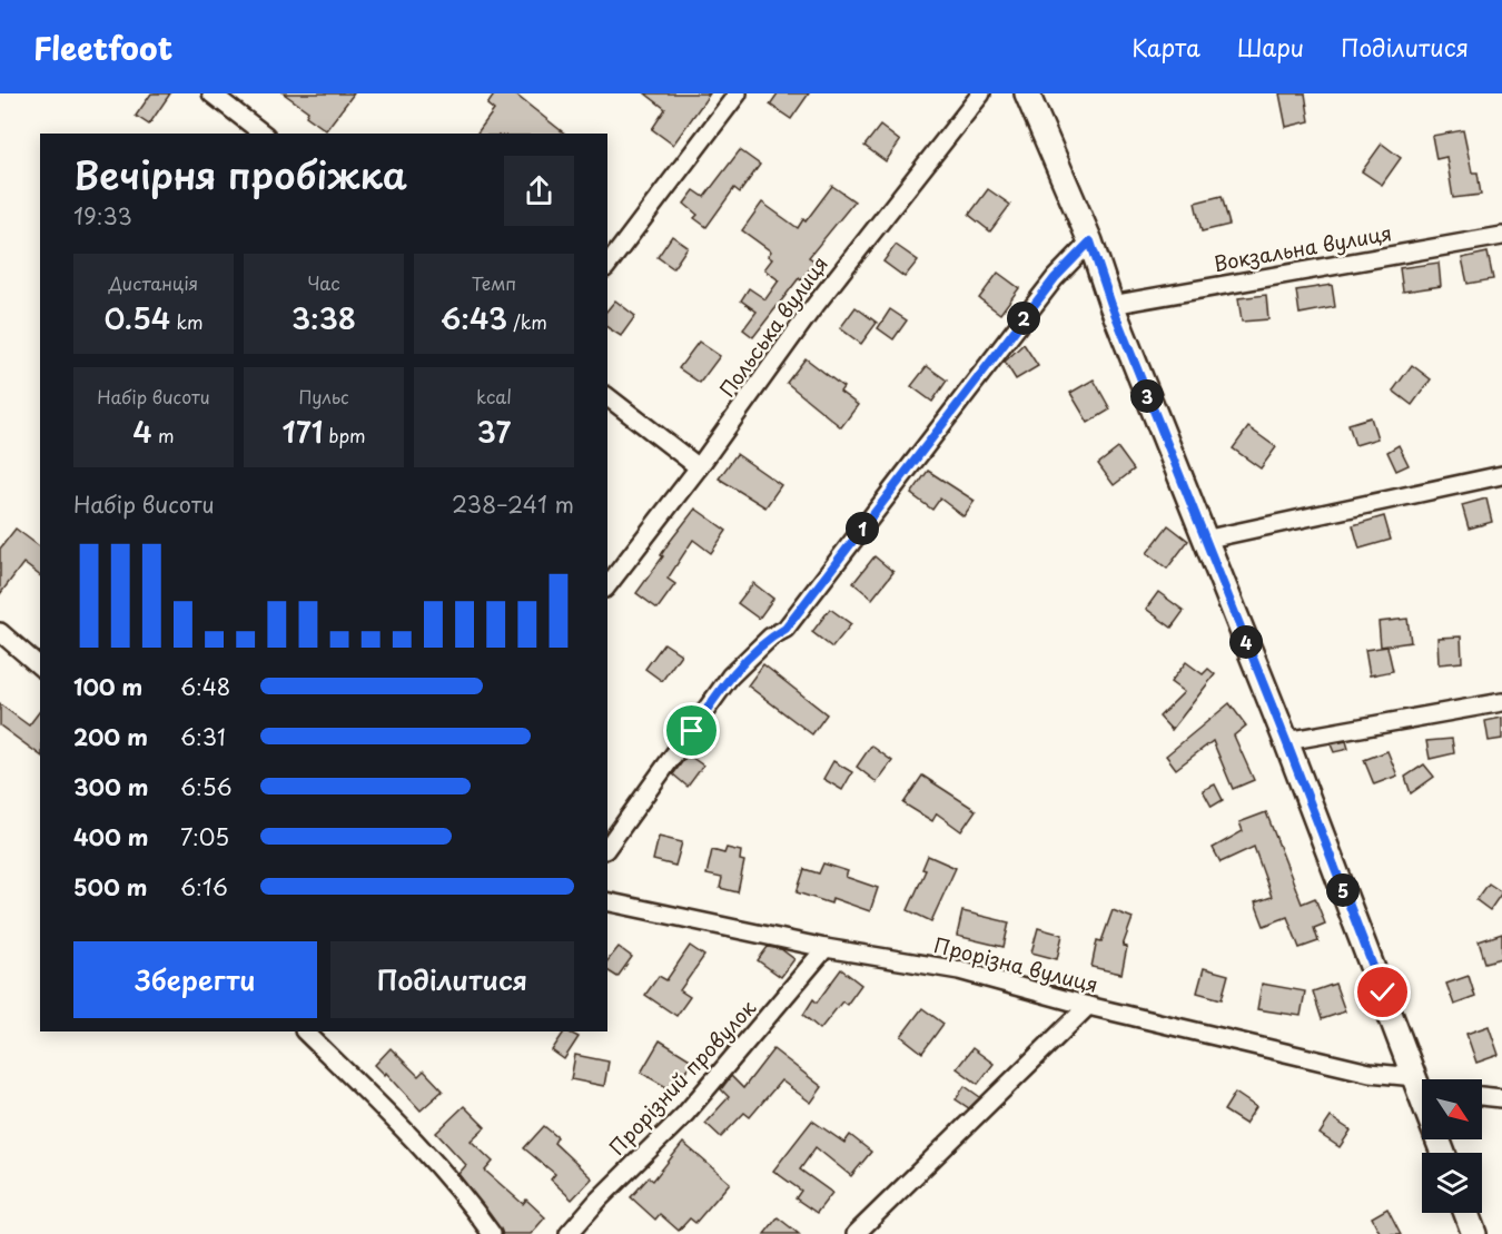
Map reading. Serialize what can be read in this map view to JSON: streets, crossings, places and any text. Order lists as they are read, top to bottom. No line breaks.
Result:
{"streets":{"street":["Вокзальна вулиця","Польська вулиця","Прорізна вулиця","Прорізний провулок"]},"crossings":[["Прорізна вулиця","Прорізний провулок"]],"north":"bottom right","page":{"header":"Fleetfoot","nav":["Карта","Шари","Поділитися"],"heading":["Вечірня пробіжка","19:33"],"stats":[["Дистанція","0.54 km"],["Час","3:38"],["Темп","6:43 /km"],["Набір висоти","4 m"],["Пульс","171 bpm"],["kcal","37"]],"pins":["2","3","1","4","5"],"chart":["Набір висоти","238–241 m"],"list":[{"name":"100 m","note":"6:48"},{"name":"200 m","note":"6:31"},{"name":"300 m","note":"6:56"},{"name":"400 m","note":"7:05"},{"name":"500 m","note":"6:16"}],"buttons":["Зберегти","Поділитися"]}}
